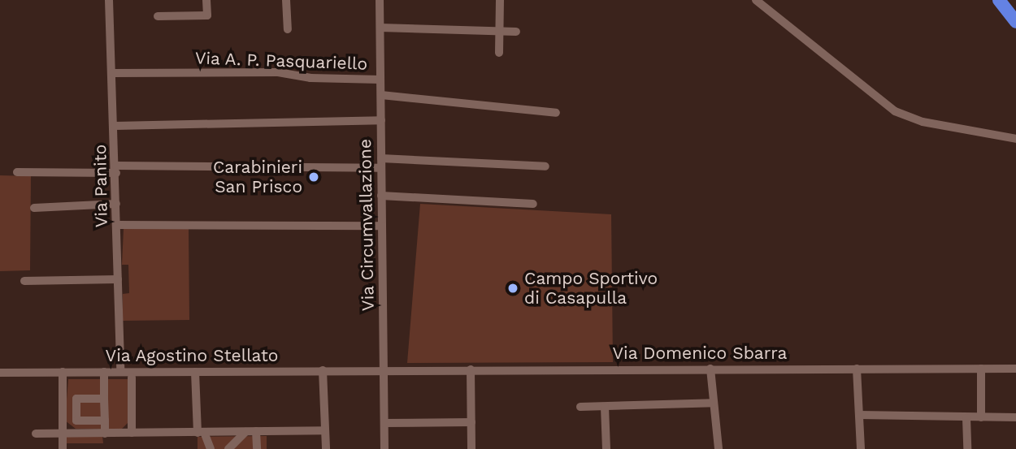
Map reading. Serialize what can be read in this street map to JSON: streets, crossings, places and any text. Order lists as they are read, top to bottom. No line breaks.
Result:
{"streets":{"street":["Via A. P. Pasquariello","Via Panito","Via Circumvallazione","Via Domenico Sbarra","Via Agostino Stellato"]},"crossings":[["Via A. P. Pasquariello","Via Panito"],["Via A. P. Pasquariello","Via Circumvallazione"],["Via Panito","Via Agostino Stellato"],["Via Circumvallazione","Via Domenico Sbarra"],["Via Circumvallazione","Via Agostino Stellato"],["Via Domenico Sbarra","Via Agostino Stellato"]],"places":["Carabinieri San Prisco","Campo Sportivo di Casapulla"]}
